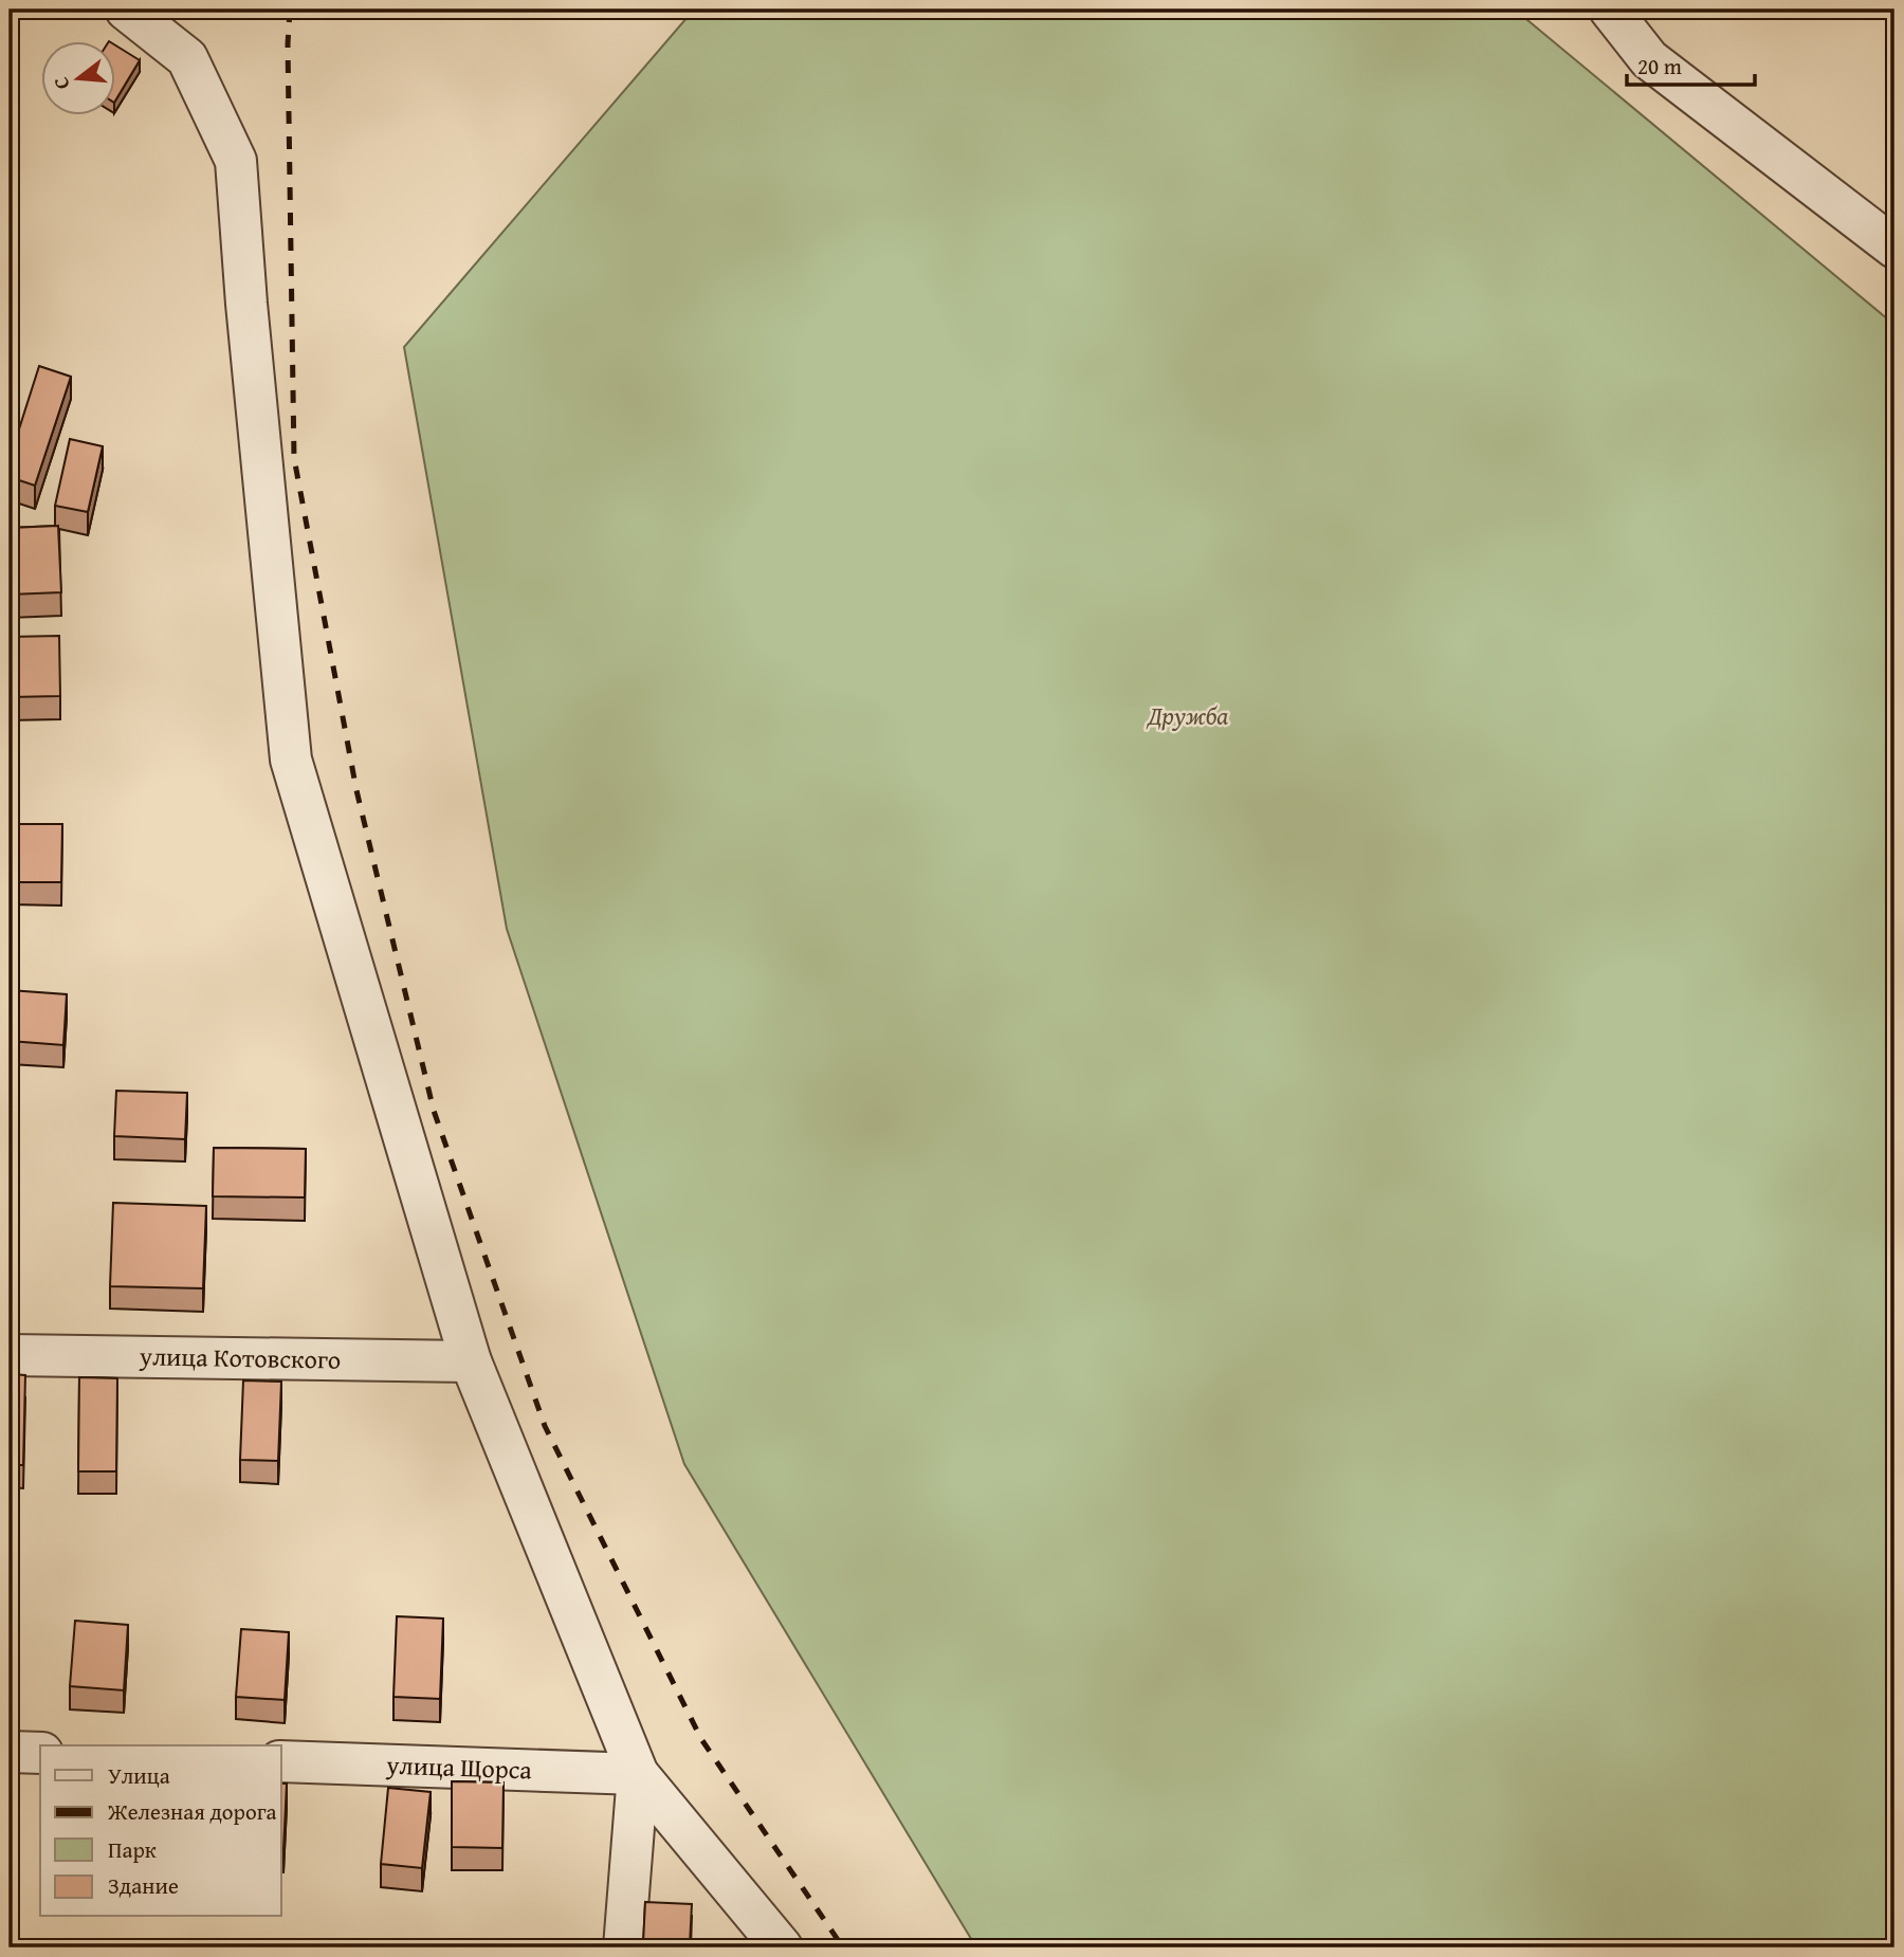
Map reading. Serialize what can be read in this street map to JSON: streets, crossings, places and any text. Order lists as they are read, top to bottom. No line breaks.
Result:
{"streets":{"street":["улица Котовского","улица Щорса"]},"parks":["Дружба"],"legend":["Улица","Железная дорога","Парк","Здание"],"scale_bar":"20 m","north":"left"}
